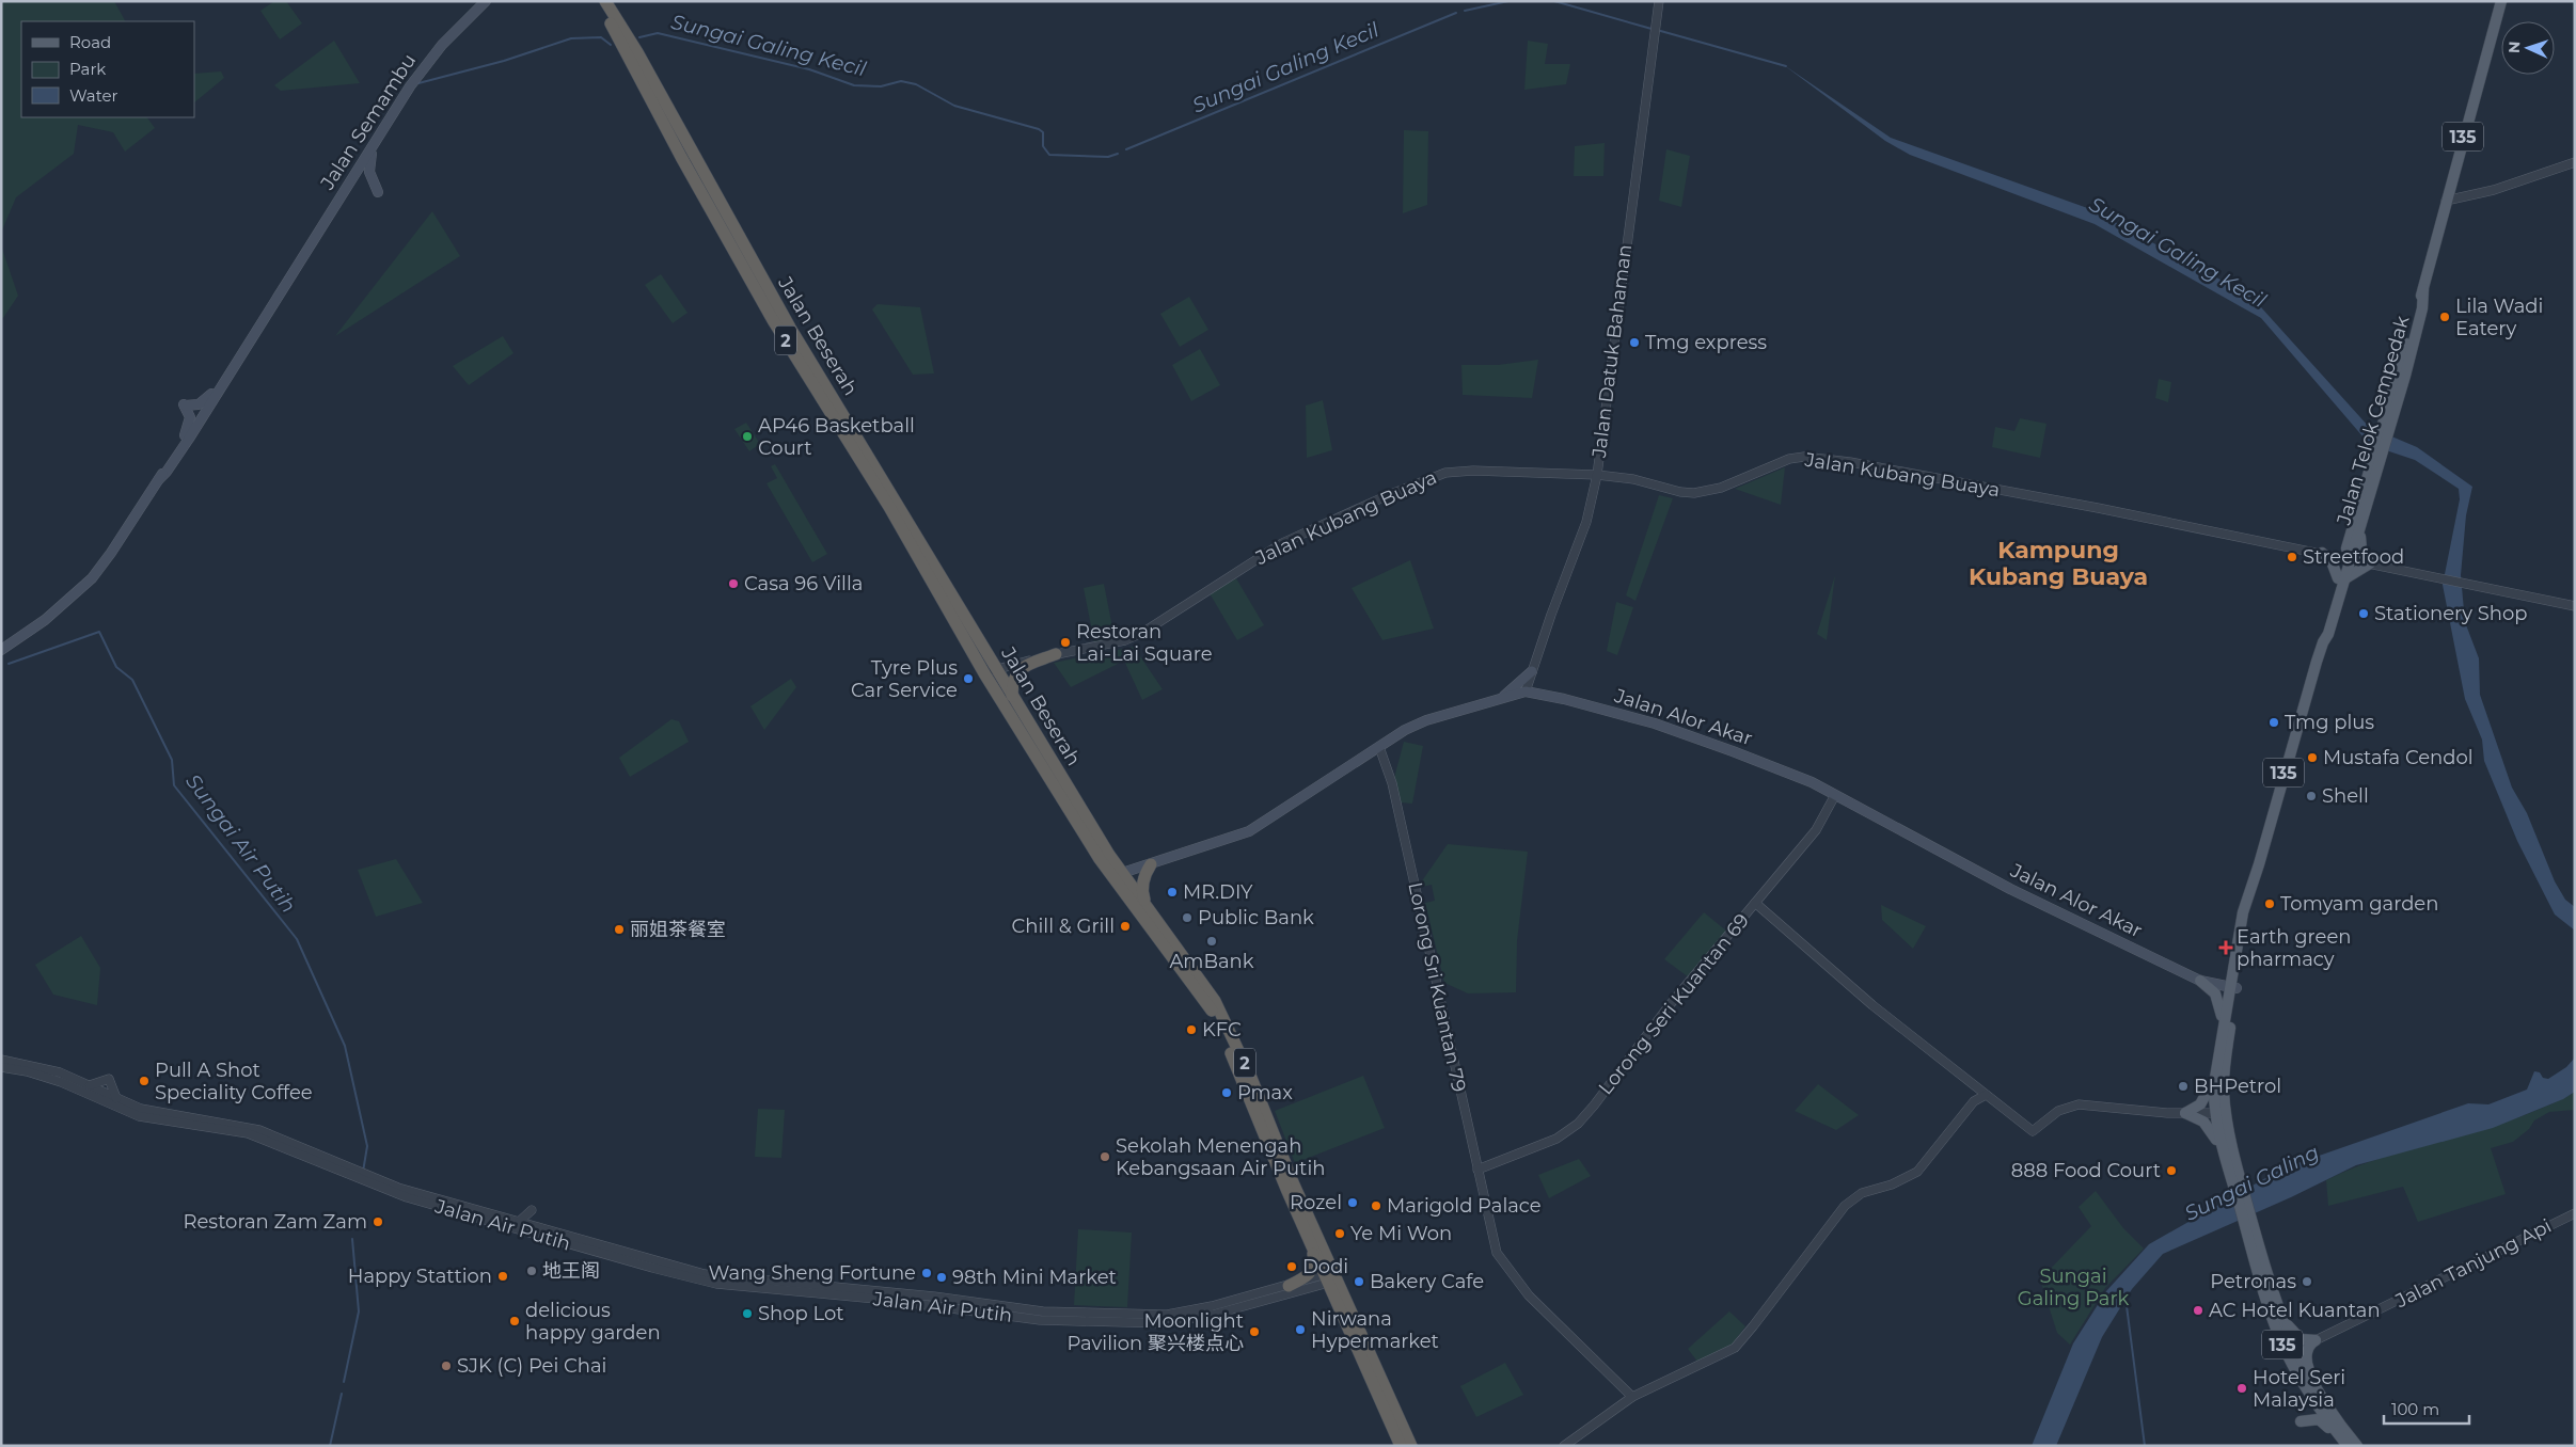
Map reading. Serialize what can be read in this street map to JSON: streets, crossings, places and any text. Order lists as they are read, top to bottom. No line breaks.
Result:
{"streets":{"highway":["Jalan Beserah","2"],"main road":["Jalan Semambu","135","Jalan Telok Cempedak","Jalan Alor Akar"],"street":["Jalan Datuk Bahaman","Jalan Kubang Buaya","Lorong Sri Kuantan 79","Lorong Seri Kuantan 69","Jalan Air Putih","Jalan Tanjung Api"]},"crossings":[["135","Jalan Telok Cempedak"],["135","Jalan Kubang Buaya"],["135","Jalan Alor Akar"],["Jalan Beserah","Jalan Kubang Buaya"],["Jalan Beserah","Jalan Alor Akar"],["Jalan Beserah","Jalan Air Putih"],["Jalan Datuk Bahaman","Jalan Kubang Buaya"],["Jalan Datuk Bahaman","Jalan Alor Akar"],["Jalan Telok Cempedak","Jalan Kubang Buaya"],["Jalan Alor Akar","Lorong Sri Kuantan 79"],["Jalan Alor Akar","Lorong Seri Kuantan 69"],["Lorong Sri Kuantan 79","Lorong Seri Kuantan 69"]],"districts":["Kampung Kubang Buaya"],"water":["Sungai Galing Kecil","Sungai Air Putih","Sungai Galing"],"parks":["Sungai Galing Park"],"places":{"other":["Lila Wadi Eatery","Tmg express","AP46 Basketball Court","Streetfood","Casa 96 Villa","Stationery Shop","Restoran Lai-Lai Square","Tyre Plus Car Service","Tmg plus","Mustafa Cendol","Shell","MR.DIY","Tomyam garden","Public Bank","Chill & Grill","丽姐茶餐室","AmBank","KFC","Pull A Shot Speciality Coffee","BHPetrol","Pmax","Sekolah Menengah Kebangsaan Air Putih","888 Food Court","Rozel","Marigold Palace","Restoran Zam Zam","Ye Mi Won","Dodi","地王阁","Wang Sheng Fortune","Happy Stattion","98th Mini Market","Bakery Cafe","Petronas","AC Hotel Kuantan","Shop Lot","delicious happy garden","Nirwana Hypermarket","Moonlight Pavilion 聚兴楼点心","SJK (C) Pei Chai","Hotel Seri Malaysia"],"health":["Earth green pharmacy"]},"legend":["Road","Park","Water"],"scale_bar":"100 m","north":"left"}
